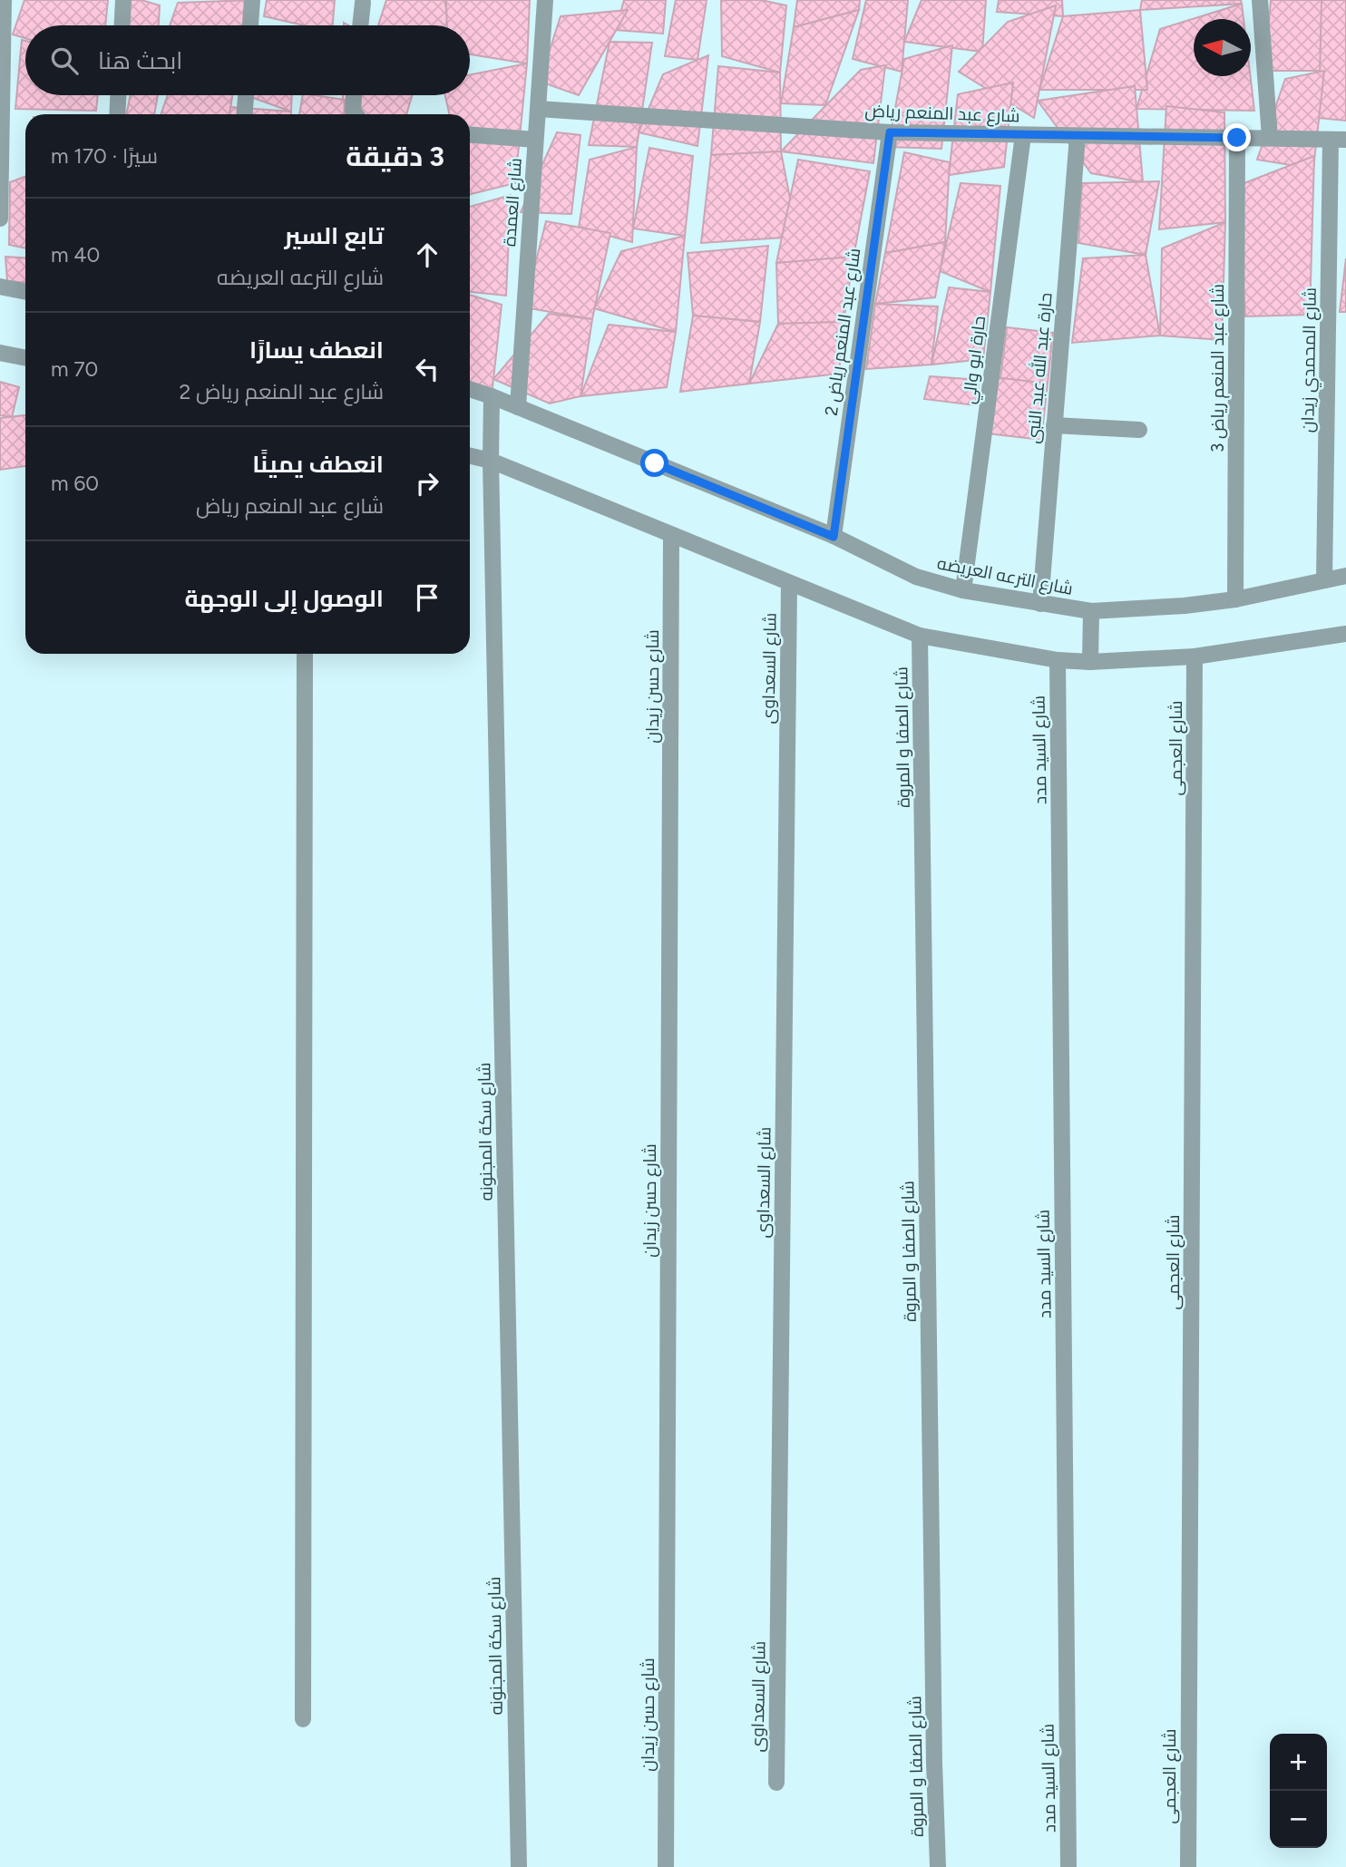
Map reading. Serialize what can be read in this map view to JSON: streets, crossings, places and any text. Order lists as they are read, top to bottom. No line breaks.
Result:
{"streets":{"street":["شارع عبد المنعم رياض","شارع العمدة","شارع عبد المنعم رياض 2","حارة ابو والي","شارع المحمدي زيدان","حارة عبد الله عبد النبى","شارع عبد المنعم رياض 3","شارع الترعه العريضه","شارع السعداوى","شارع حسن زيدان","شارع الصفا و المروة","شارع العجمى","شارع السيد مدد","شارع سكة المجنونه"]},"crossings":[["شارع عبد المنعم رياض","شارع العمدة"],["شارع عبد المنعم رياض","شارع عبد المنعم رياض 2"],["شارع عبد المنعم رياض","حارة ابو والي"],["شارع عبد المنعم رياض","شارع المحمدي زيدان"],["شارع عبد المنعم رياض","حارة عبد الله عبد النبى"],["شارع عبد المنعم رياض","شارع عبد المنعم رياض 3"],["شارع العمدة","شارع الترعه العريضه"],["شارع عبد المنعم رياض 2","شارع الترعه العريضه"],["حارة ابو والي","شارع الترعه العريضه"],["شارع المحمدي زيدان","شارع الترعه العريضه"],["حارة عبد الله عبد النبى","شارع الترعه العريضه"],["شارع عبد المنعم رياض 3","شارع الترعه العريضه"],["شارع الترعه العريضه","شارع سكة المجنونه"]],"north":"left","page":{"search":"ابحث هنا","heading":["3 دقيقة","سيرًا · 170 m"],"list":[["تابع السير","شارع الترعه العريضه","40 m"],["انعطف يسارًا","شارع عبد المنعم رياض 2","70 m"],["انعطف يمينًا","شارع عبد المنعم رياض","60 m"],"الوصول إلى الوجهة"],"map_buttons":["+","−"]}}
